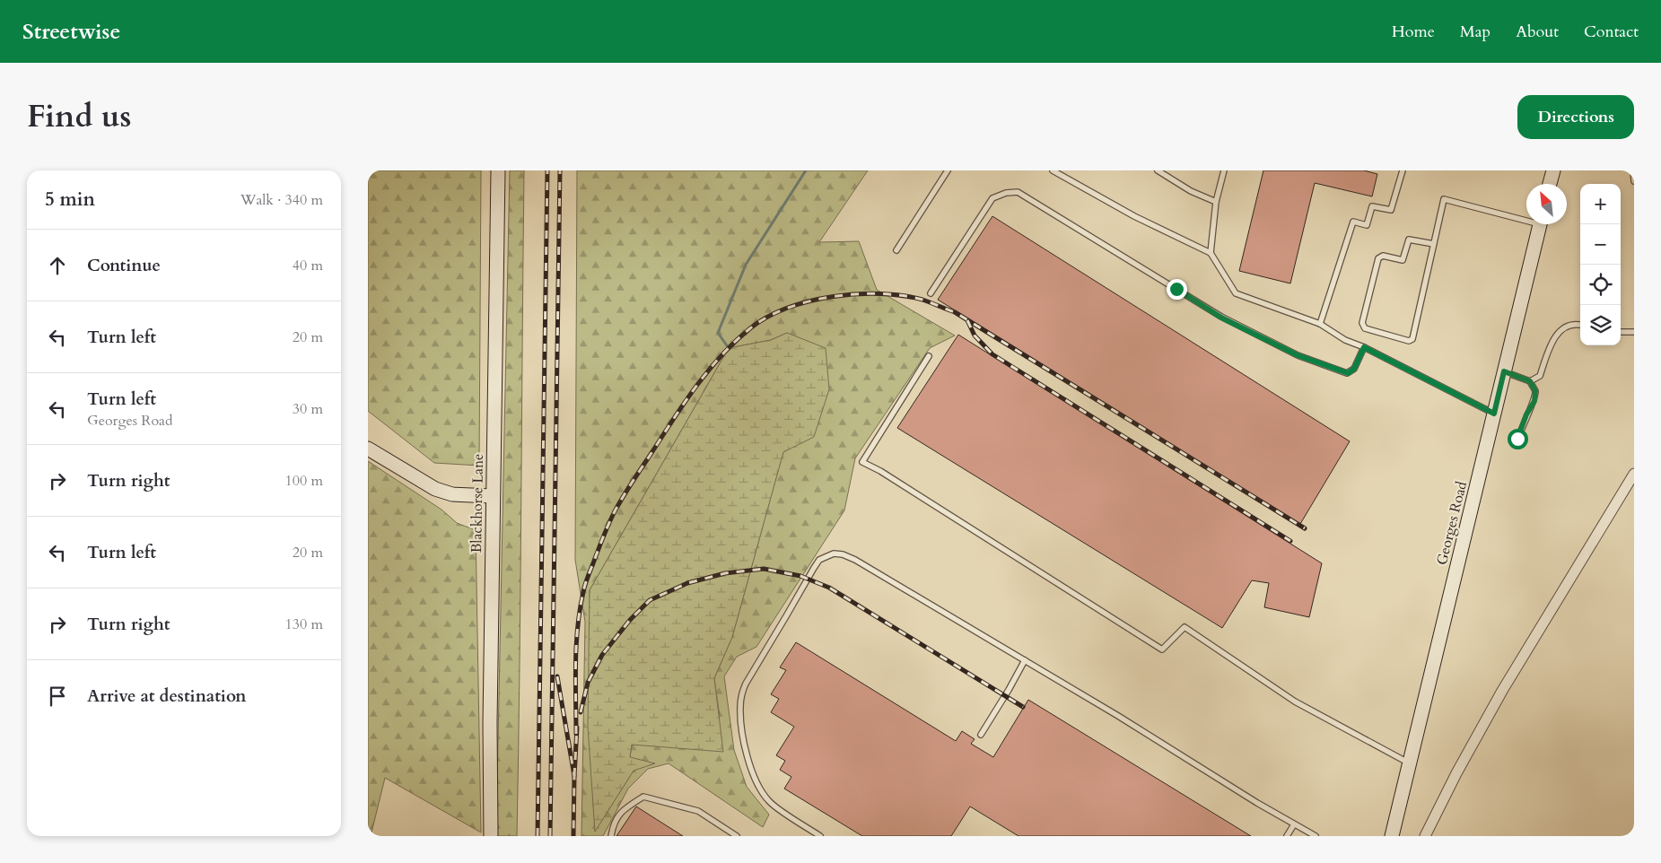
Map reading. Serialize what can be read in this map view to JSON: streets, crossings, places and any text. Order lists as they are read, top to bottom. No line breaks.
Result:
{"streets":{"street":["Blackhorse Lane","Georges Road"]},"north":"top left","page":{"header":"Streetwise","nav":["Home","Map","About","Contact"],"title":"Find us","buttons":"Directions","heading":["5 min","Walk · 340 m"],"map_buttons":["+","−"],"list":[["Continue","40 m"],["Turn left","20 m"],["Turn left","Georges Road","30 m"],["Turn right","100 m"],["Turn left","20 m"],["Turn right","130 m"],"Arrive at destination"]}}
